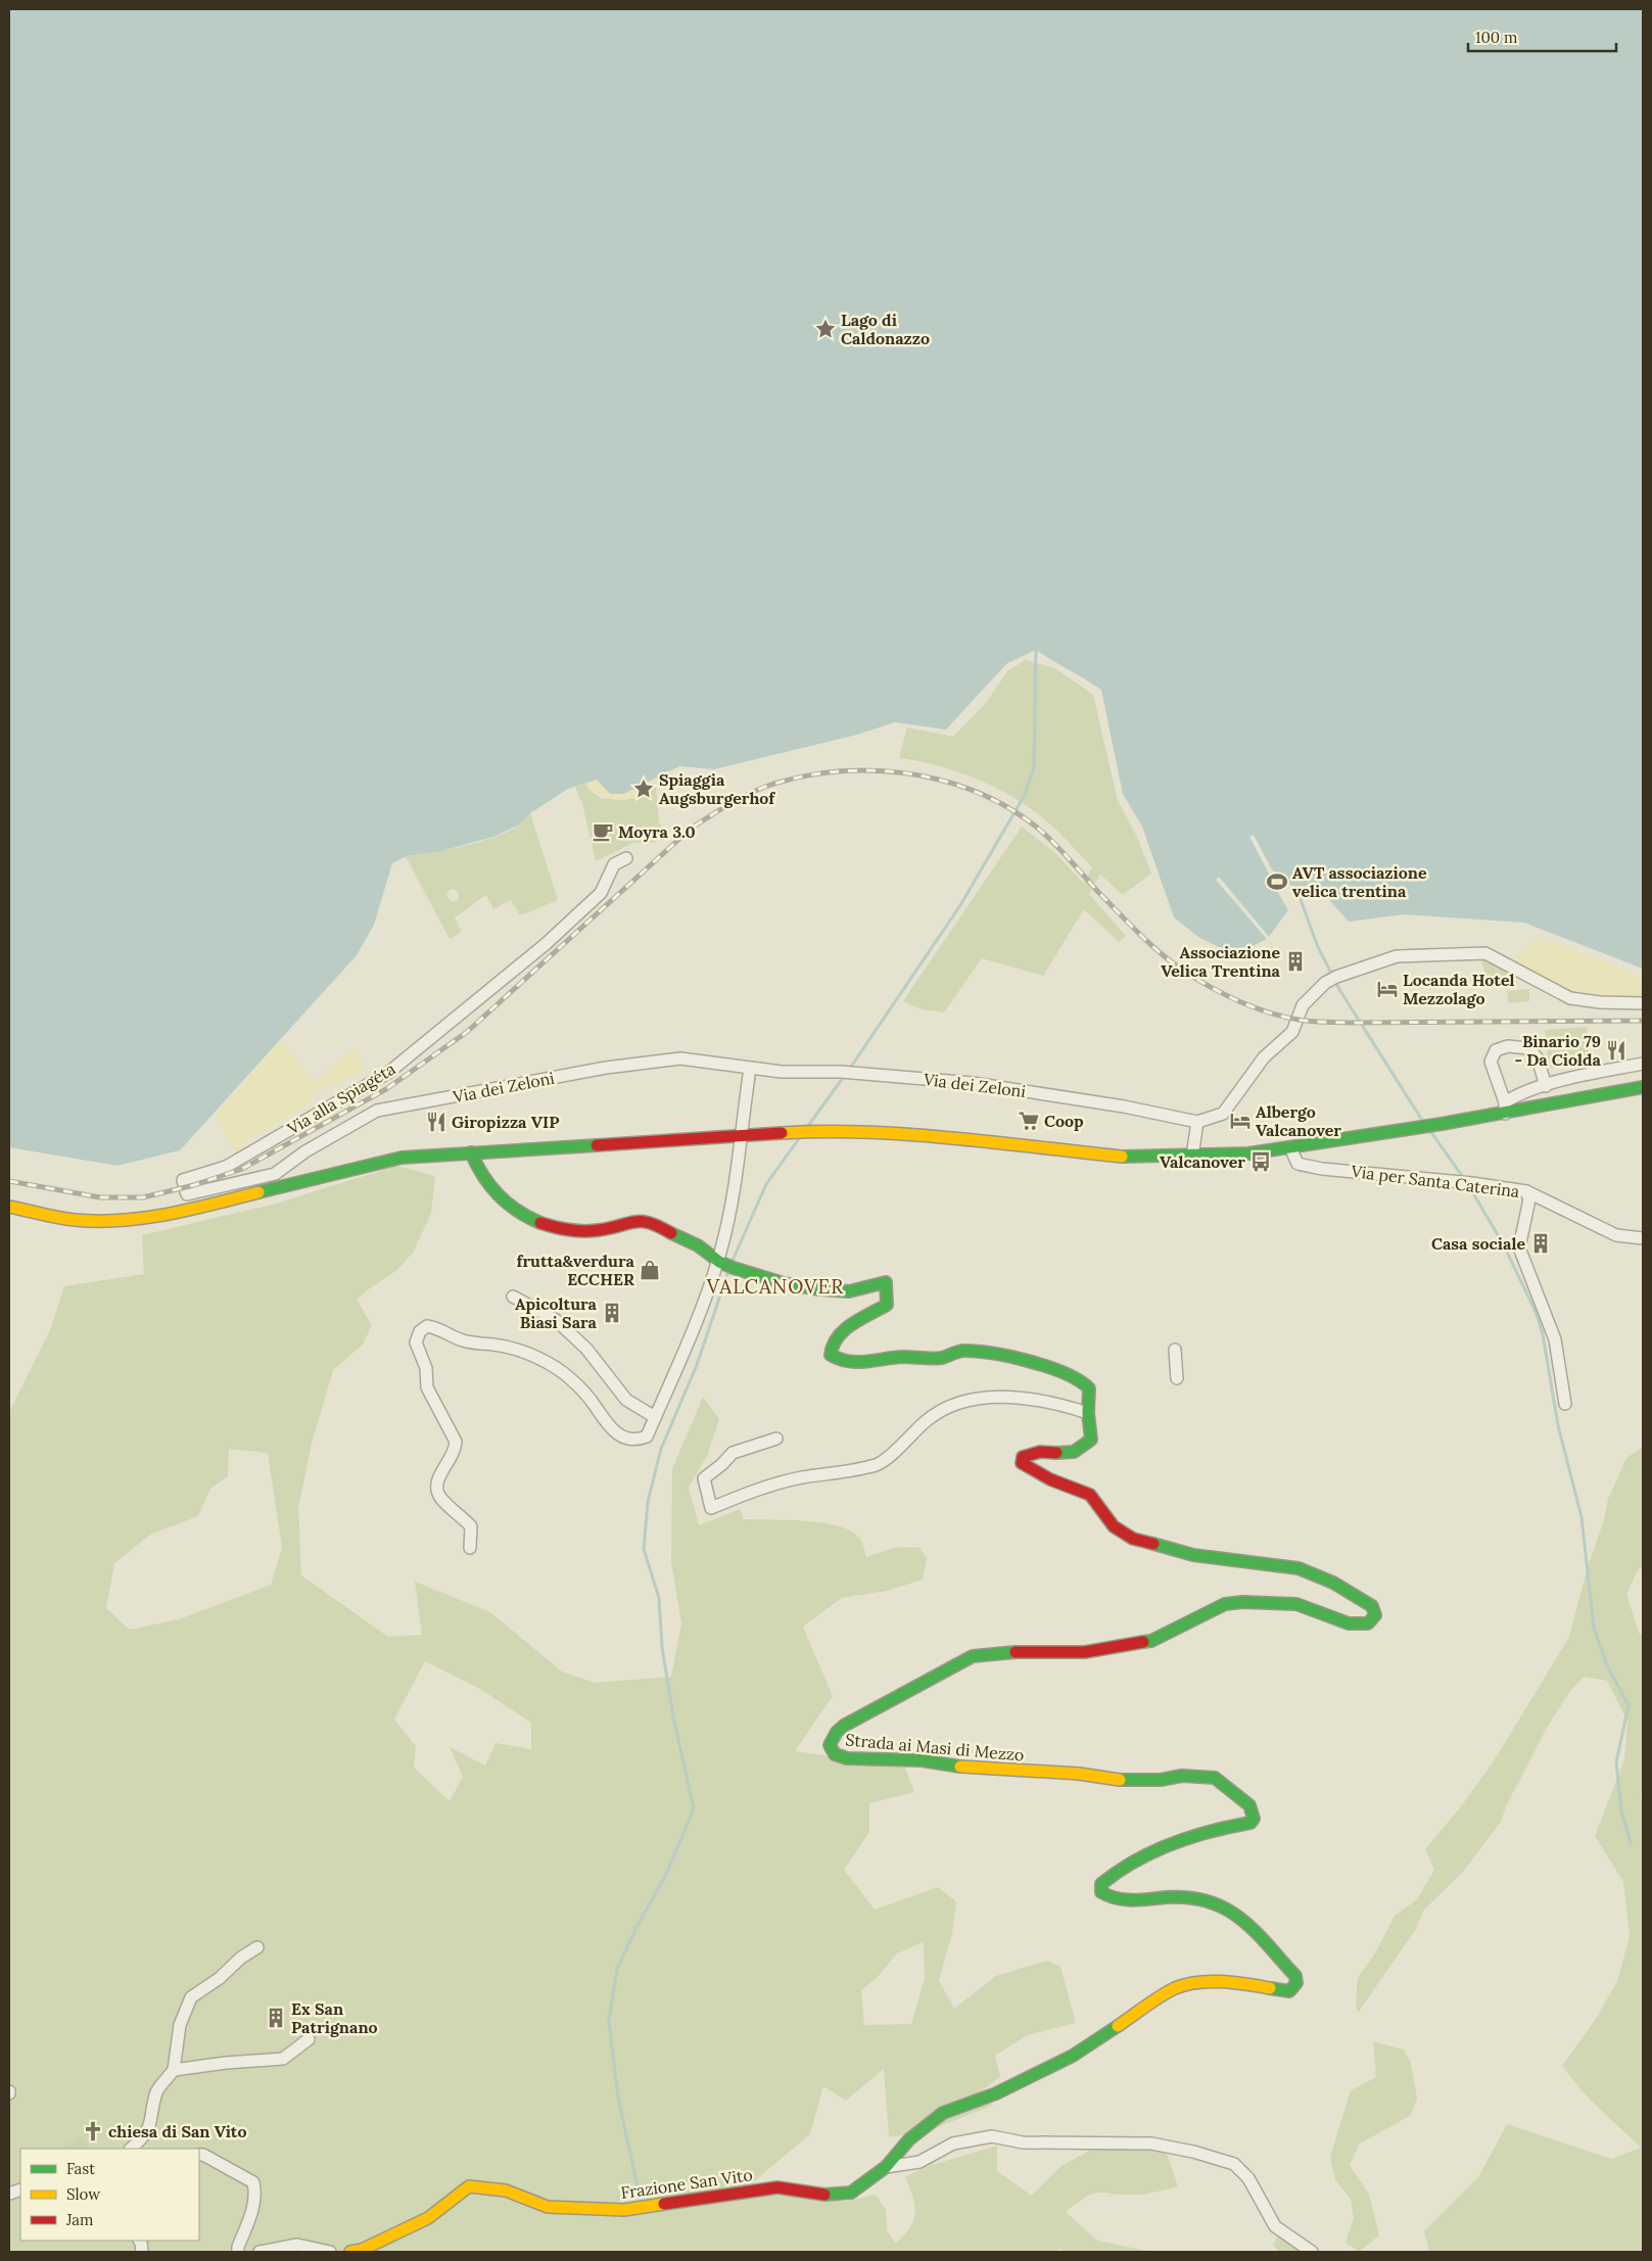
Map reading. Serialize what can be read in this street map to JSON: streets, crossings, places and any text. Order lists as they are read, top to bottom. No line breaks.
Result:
{"streets":{"street":["Via dei Zeloni","Via alla Spiagéta","Via per Santa Caterina","Strada ai Masi di Mezzo","Frazione San Vito"]},"crossings":[["Via dei Zeloni","Via alla Spiagéta"],["Strada ai Masi di Mezzo","Frazione San Vito"]],"districts":["VALCANOVER"],"places":{"place":["Lago di Caldonazzo","Spiaggia Augsburgerhof"],"cafe":["Moyra 3.0"],"sports":["AVT associazione velica trentina"],"building":["Associazione Velica Trentina","Casa sociale","Apicoltura Biasi Sara","Ex San Patrignano"],"hotel":["Locanda Hotel Mezzolago","Albergo Valcanover"],"restaurant":["Binario 79 - Da Ciolda","Giropizza VIP"],"supermarket":["Coop"],"bus stop":["Valcanover"],"shop":["frutta&verdura ECCHER"],"church":["chiesa di San Vito"]},"legend":["Fast","Slow","Jam"],"scale_bar":"100 m"}
